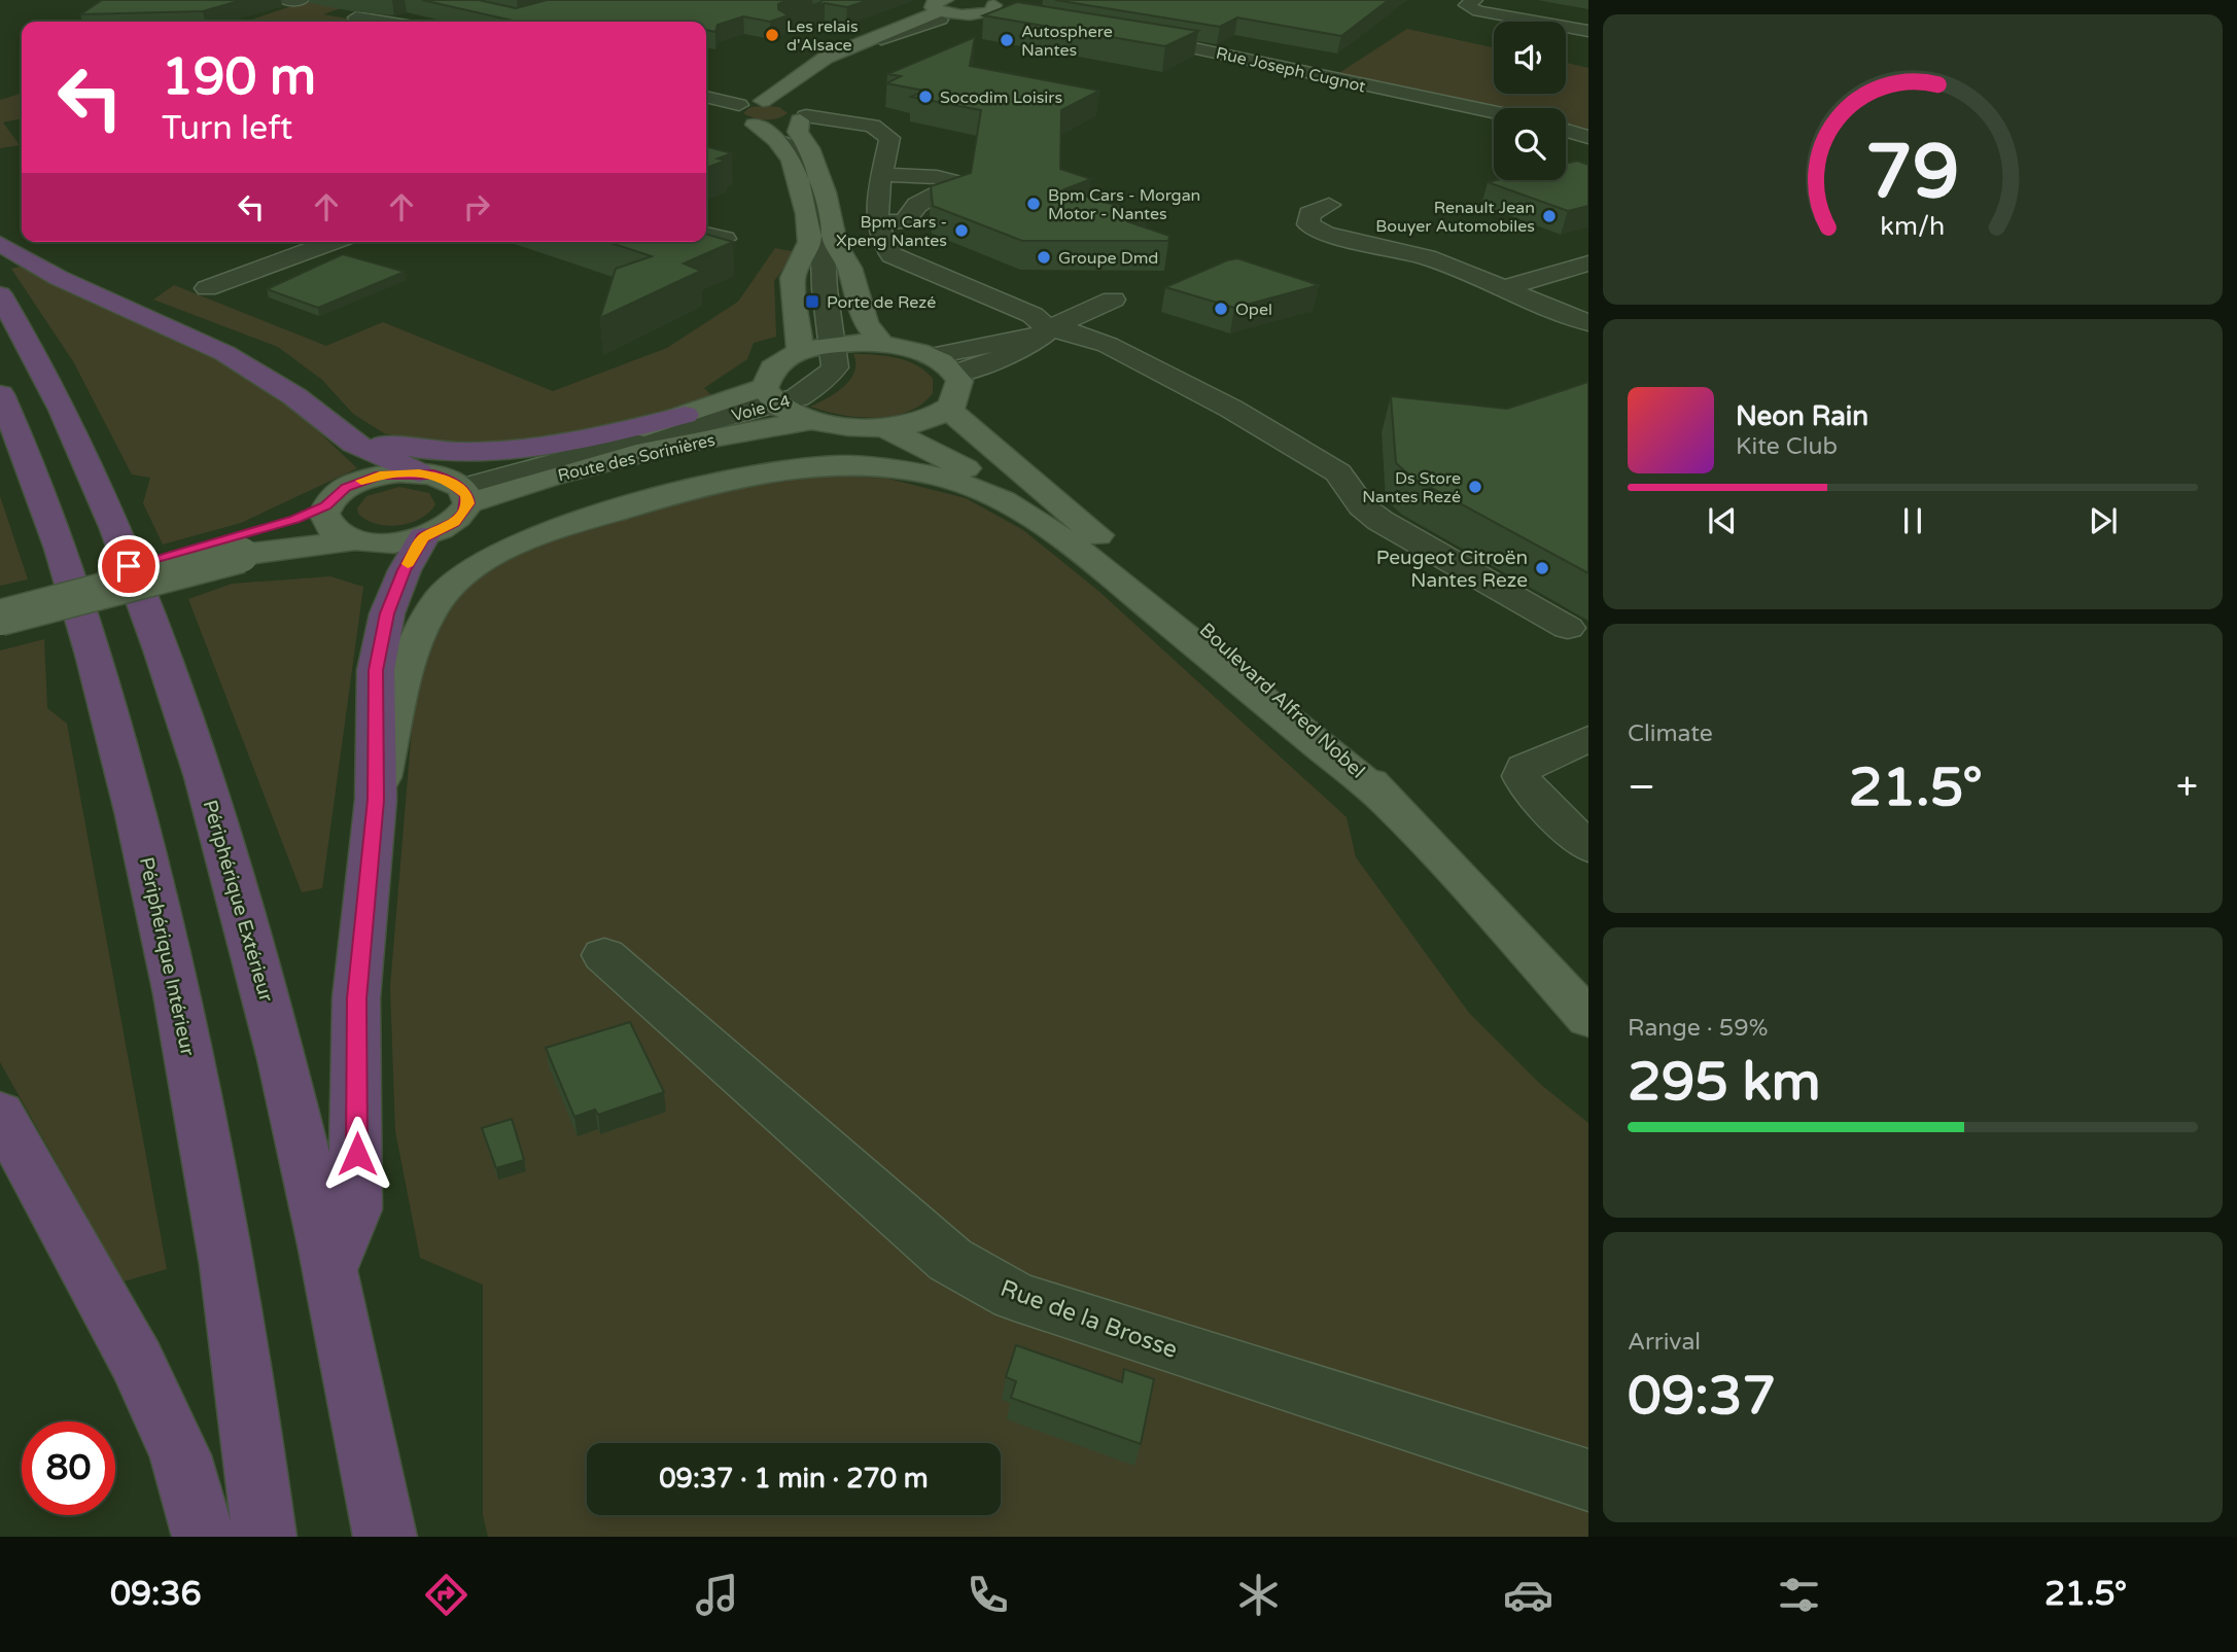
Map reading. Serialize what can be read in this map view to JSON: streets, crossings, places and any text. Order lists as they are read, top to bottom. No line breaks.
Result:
{"streets":{"highway":["Périphérique Extérieur","Périphérique Intérieur"],"main road":["Route des Sorinières","Boulevard Alfred Nobel"],"street":["Rue Joseph Cugnot","Voie C4","Rue de la Brosse"]},"crossings":[["Voie C4","Route des Sorinières"]],"places":{"other":["Les relais d'Alsace","Autosphere Nantes","Socodim Loisirs","Bpm Cars - Morgan Motor - Nantes","Renault Jean Bouyer Automobiles","Bpm Cars - Xpeng Nantes","Groupe Dmd","Opel","Ds Store Nantes Rezé","Peugeot Citroën Nantes Reze"],"transit":["Porte de Rezé"]},"page":{"turn":["190 m","Turn left"],"song":["Neon Rain","Kite Club"],"tile":["Climate",["Range · 59%","295 km"],["Arrival","09:37"]],"heat":["−","21.5°","+"],"limit":"80","trip":"09:37 · 1 min · 270 m","tabs":["09:36","21.5°"],"gauge":["79","km/h"]}}
